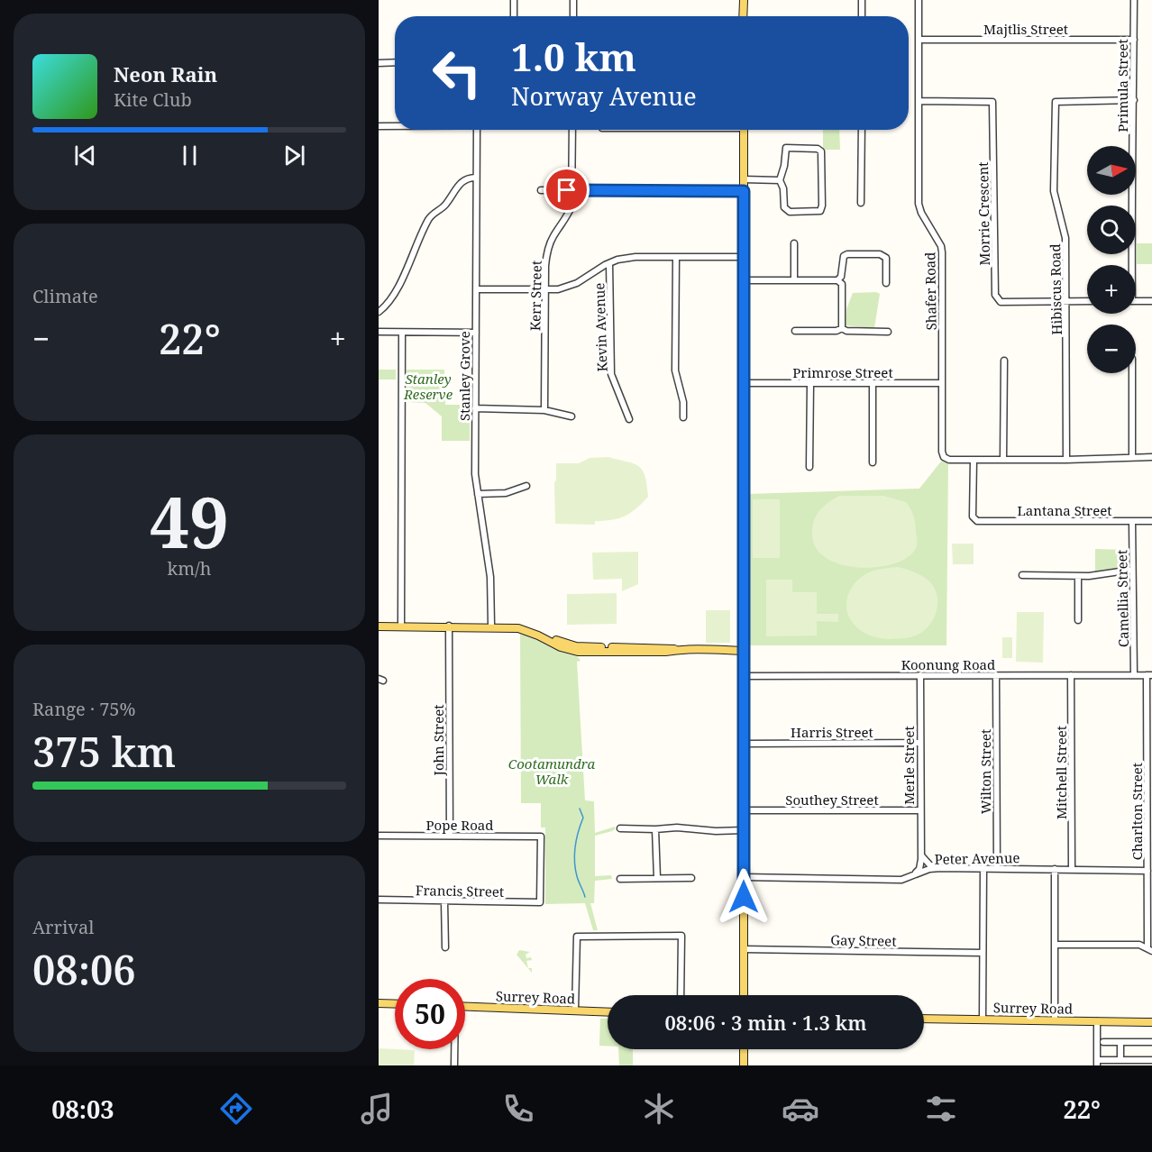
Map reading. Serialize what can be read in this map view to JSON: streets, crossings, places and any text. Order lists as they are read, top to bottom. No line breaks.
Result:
{"streets":{"main road":["Surrey Road"],"street":["Majtlis Street","Primula Street","Morrie Crescent","Hibiscus Road","Shafer Road","Kerr Street","Kevin Avenue","Primrose Street","Stanley Grove","Lantana Street","Camellia Street","Koonung Road","Harris Street","John Street","Merle Street","Wilton Street","Mitchell Street","Southey Street","Charlton Street","Pope Road","Peter Avenue","Francis Street","Gay Street"]},"crossings":[["Majtlis Street","Primula Street"],["Majtlis Street","Shafer Road"],["Primula Street","Hibiscus Road"],["Morrie Crescent","Hibiscus Road"],["Morrie Crescent","Shafer Road"],["Hibiscus Road","Shafer Road"],["Shafer Road","Primrose Street"],["Shafer Road","Lantana Street"],["Lantana Street","Camellia Street"],["Camellia Street","Koonung Road"],["Koonung Road","Merle Street"],["Koonung Road","Wilton Street"],["Koonung Road","Mitchell Street"],["Koonung Road","Charlton Street"],["Harris Street","Merle Street"],["John Street","Pope Road"],["Merle Street","Southey Street"],["Merle Street","Peter Avenue"],["Wilton Street","Peter Avenue"],["Mitchell Street","Peter Avenue"],["Charlton Street","Peter Avenue"],["Pope Road","Francis Street"]],"parks":["Stanley Reserve","Cootamundra Walk"],"north":"right","page":{"turn":["1.0 km","Norway Avenue"],"song":["Neon Rain","Kite Club"],"map_buttons":["+","−"],"tile":["Climate",["49","km/h"],["Range · 75%","375 km"],["Arrival","08:06"]],"heat":["−","22°","+"],"limit":"50","trip":"08:06 · 3 min · 1.3 km","tabs":["08:03","22°"]}}
